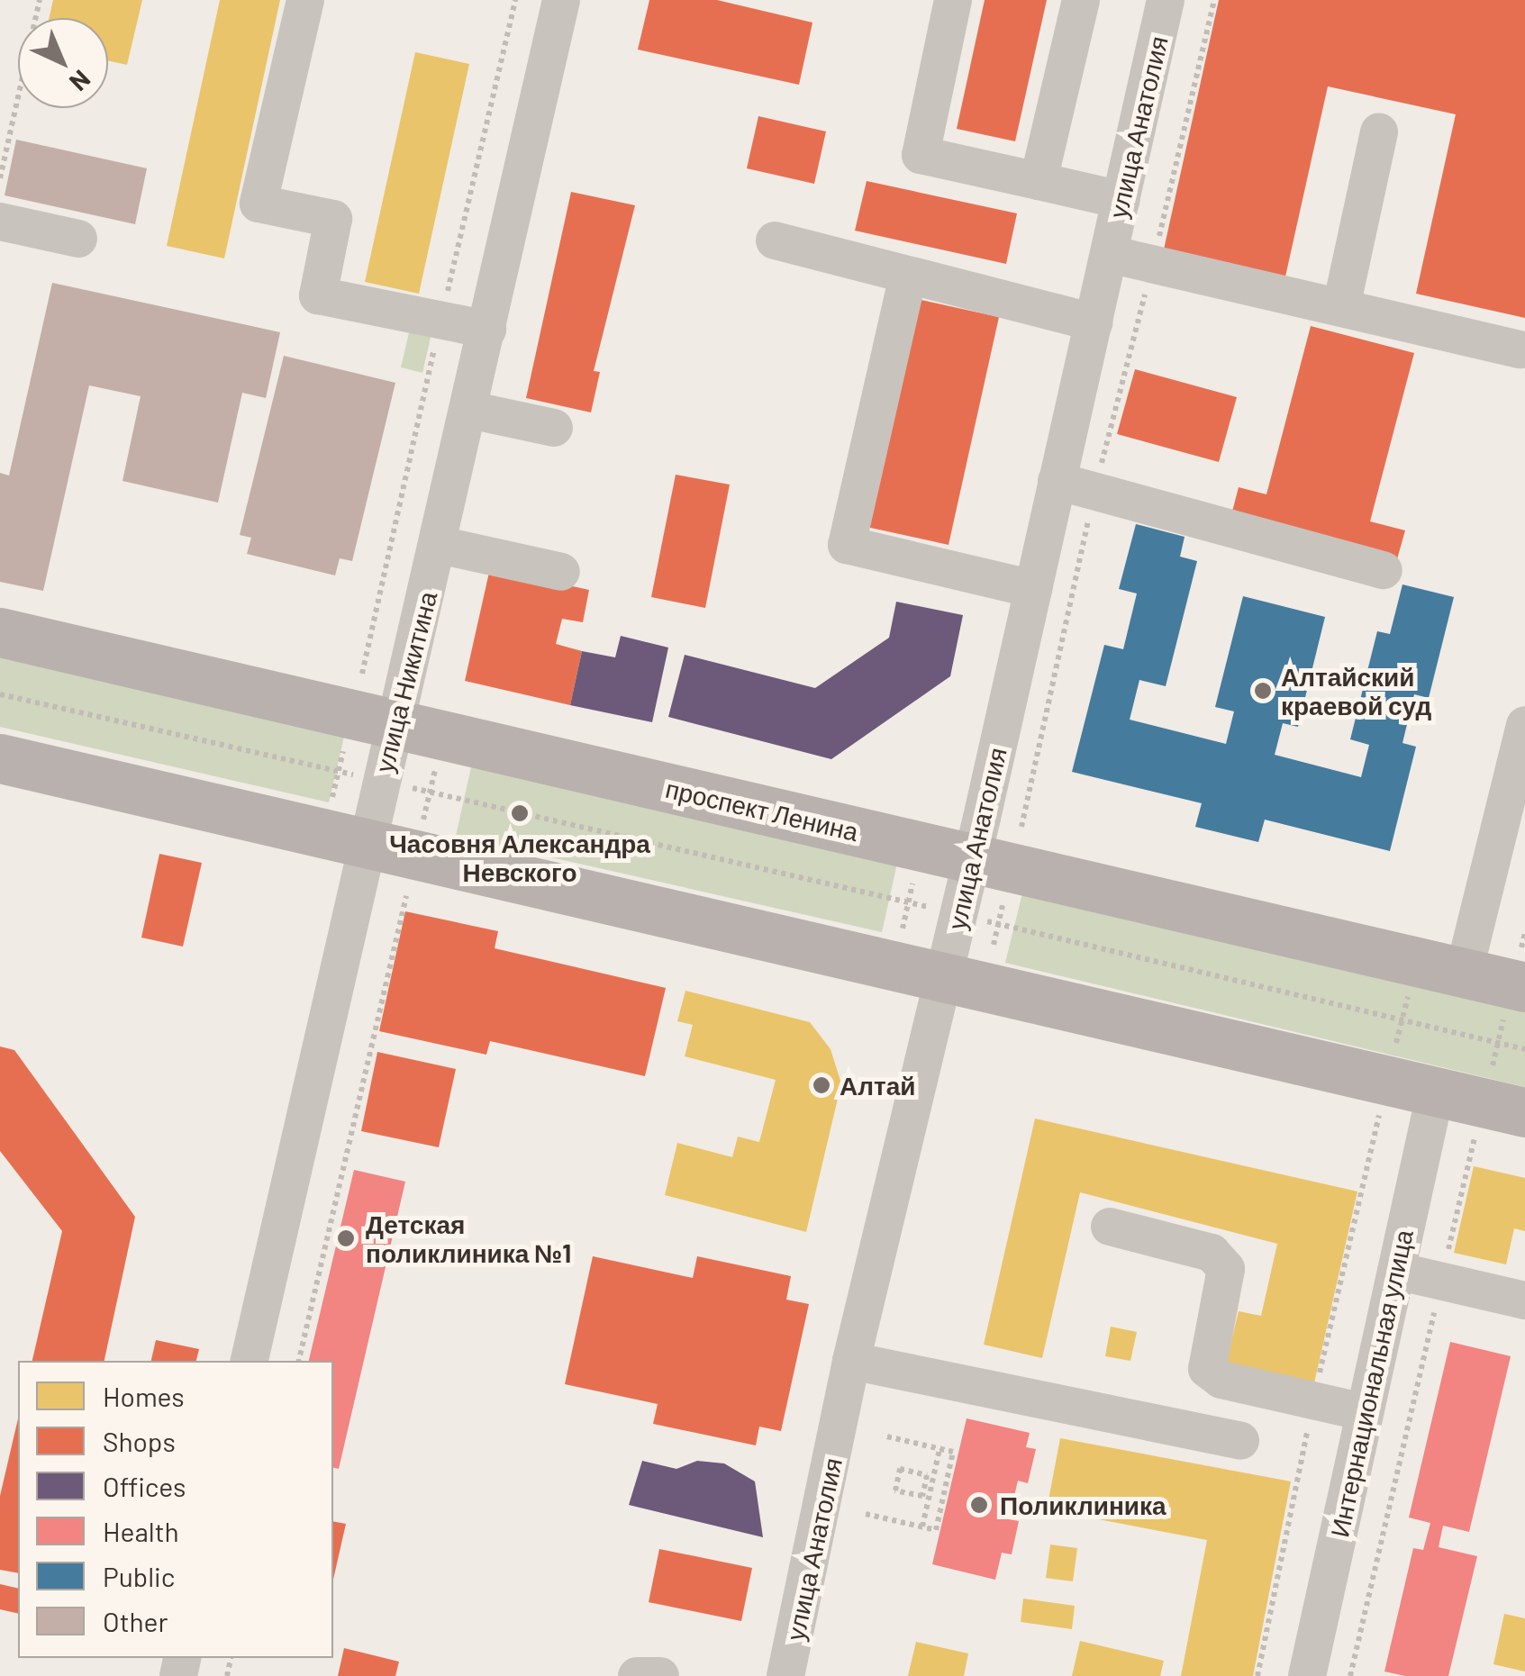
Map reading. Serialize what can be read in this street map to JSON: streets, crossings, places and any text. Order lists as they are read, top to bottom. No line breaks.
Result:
{"streets":{"main road":["проспект Ленина"],"street":["улица Анатолия","улица Никитина","Интернациональная улица"]},"crossings":[["улица Анатолия","проспект Ленина"],["улица Никитина","проспект Ленина"]],"places":["Алтайский краевой суд","Часовня Александра Невского","Алтай","Детская поликлиника №1","Поликлиника"],"legend":["Homes","Shops","Offices","Health","Public","Other"],"north":"bottom right"}
